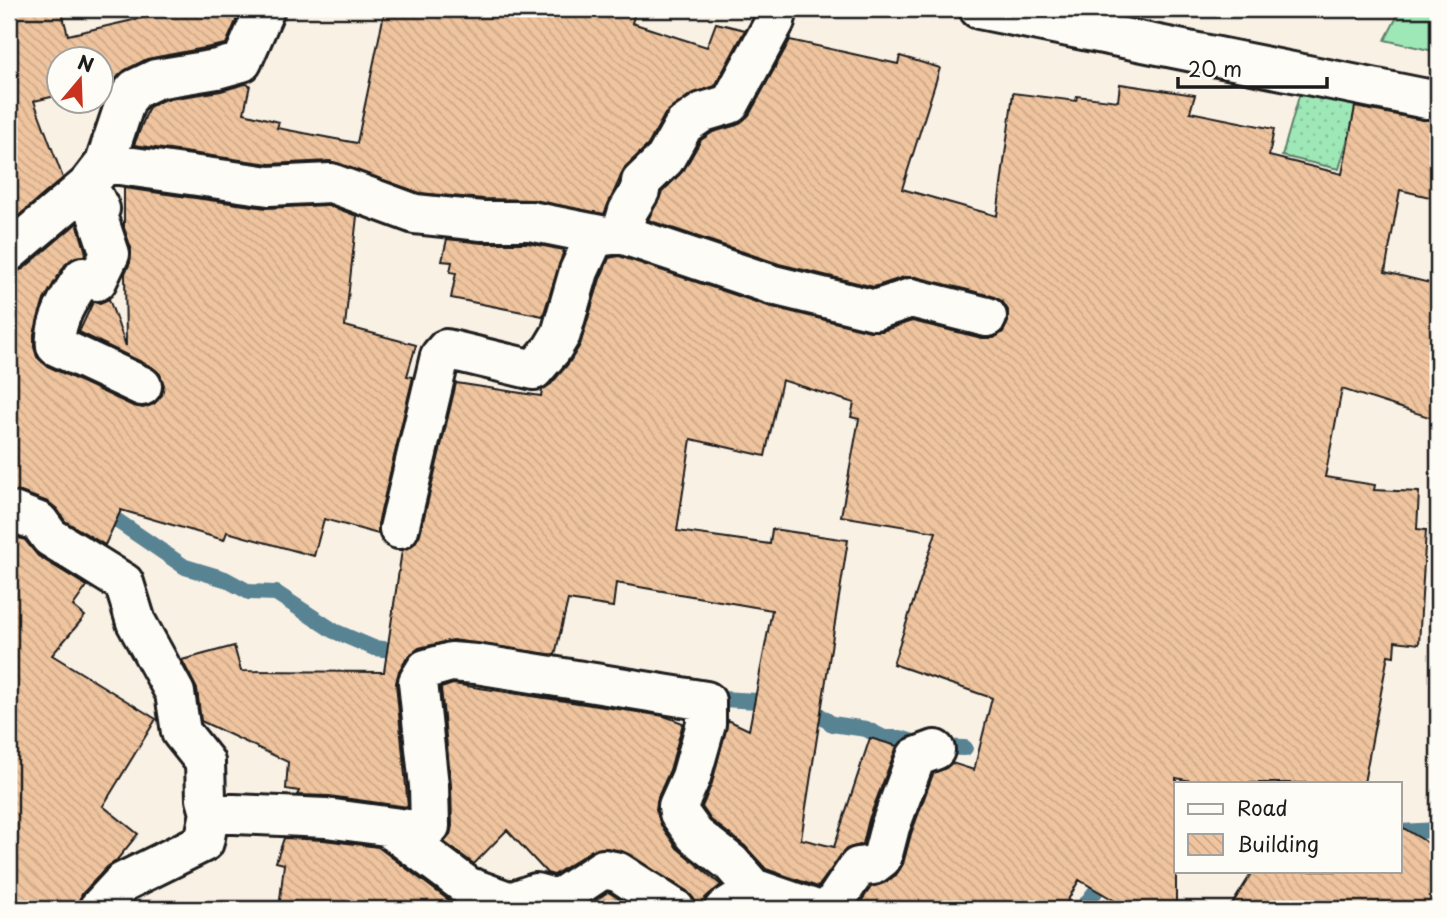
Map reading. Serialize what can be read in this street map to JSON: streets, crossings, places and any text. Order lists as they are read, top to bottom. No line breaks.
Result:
{"legend":["Road","Building"],"scale_bar":"20 m","north":"top"}
